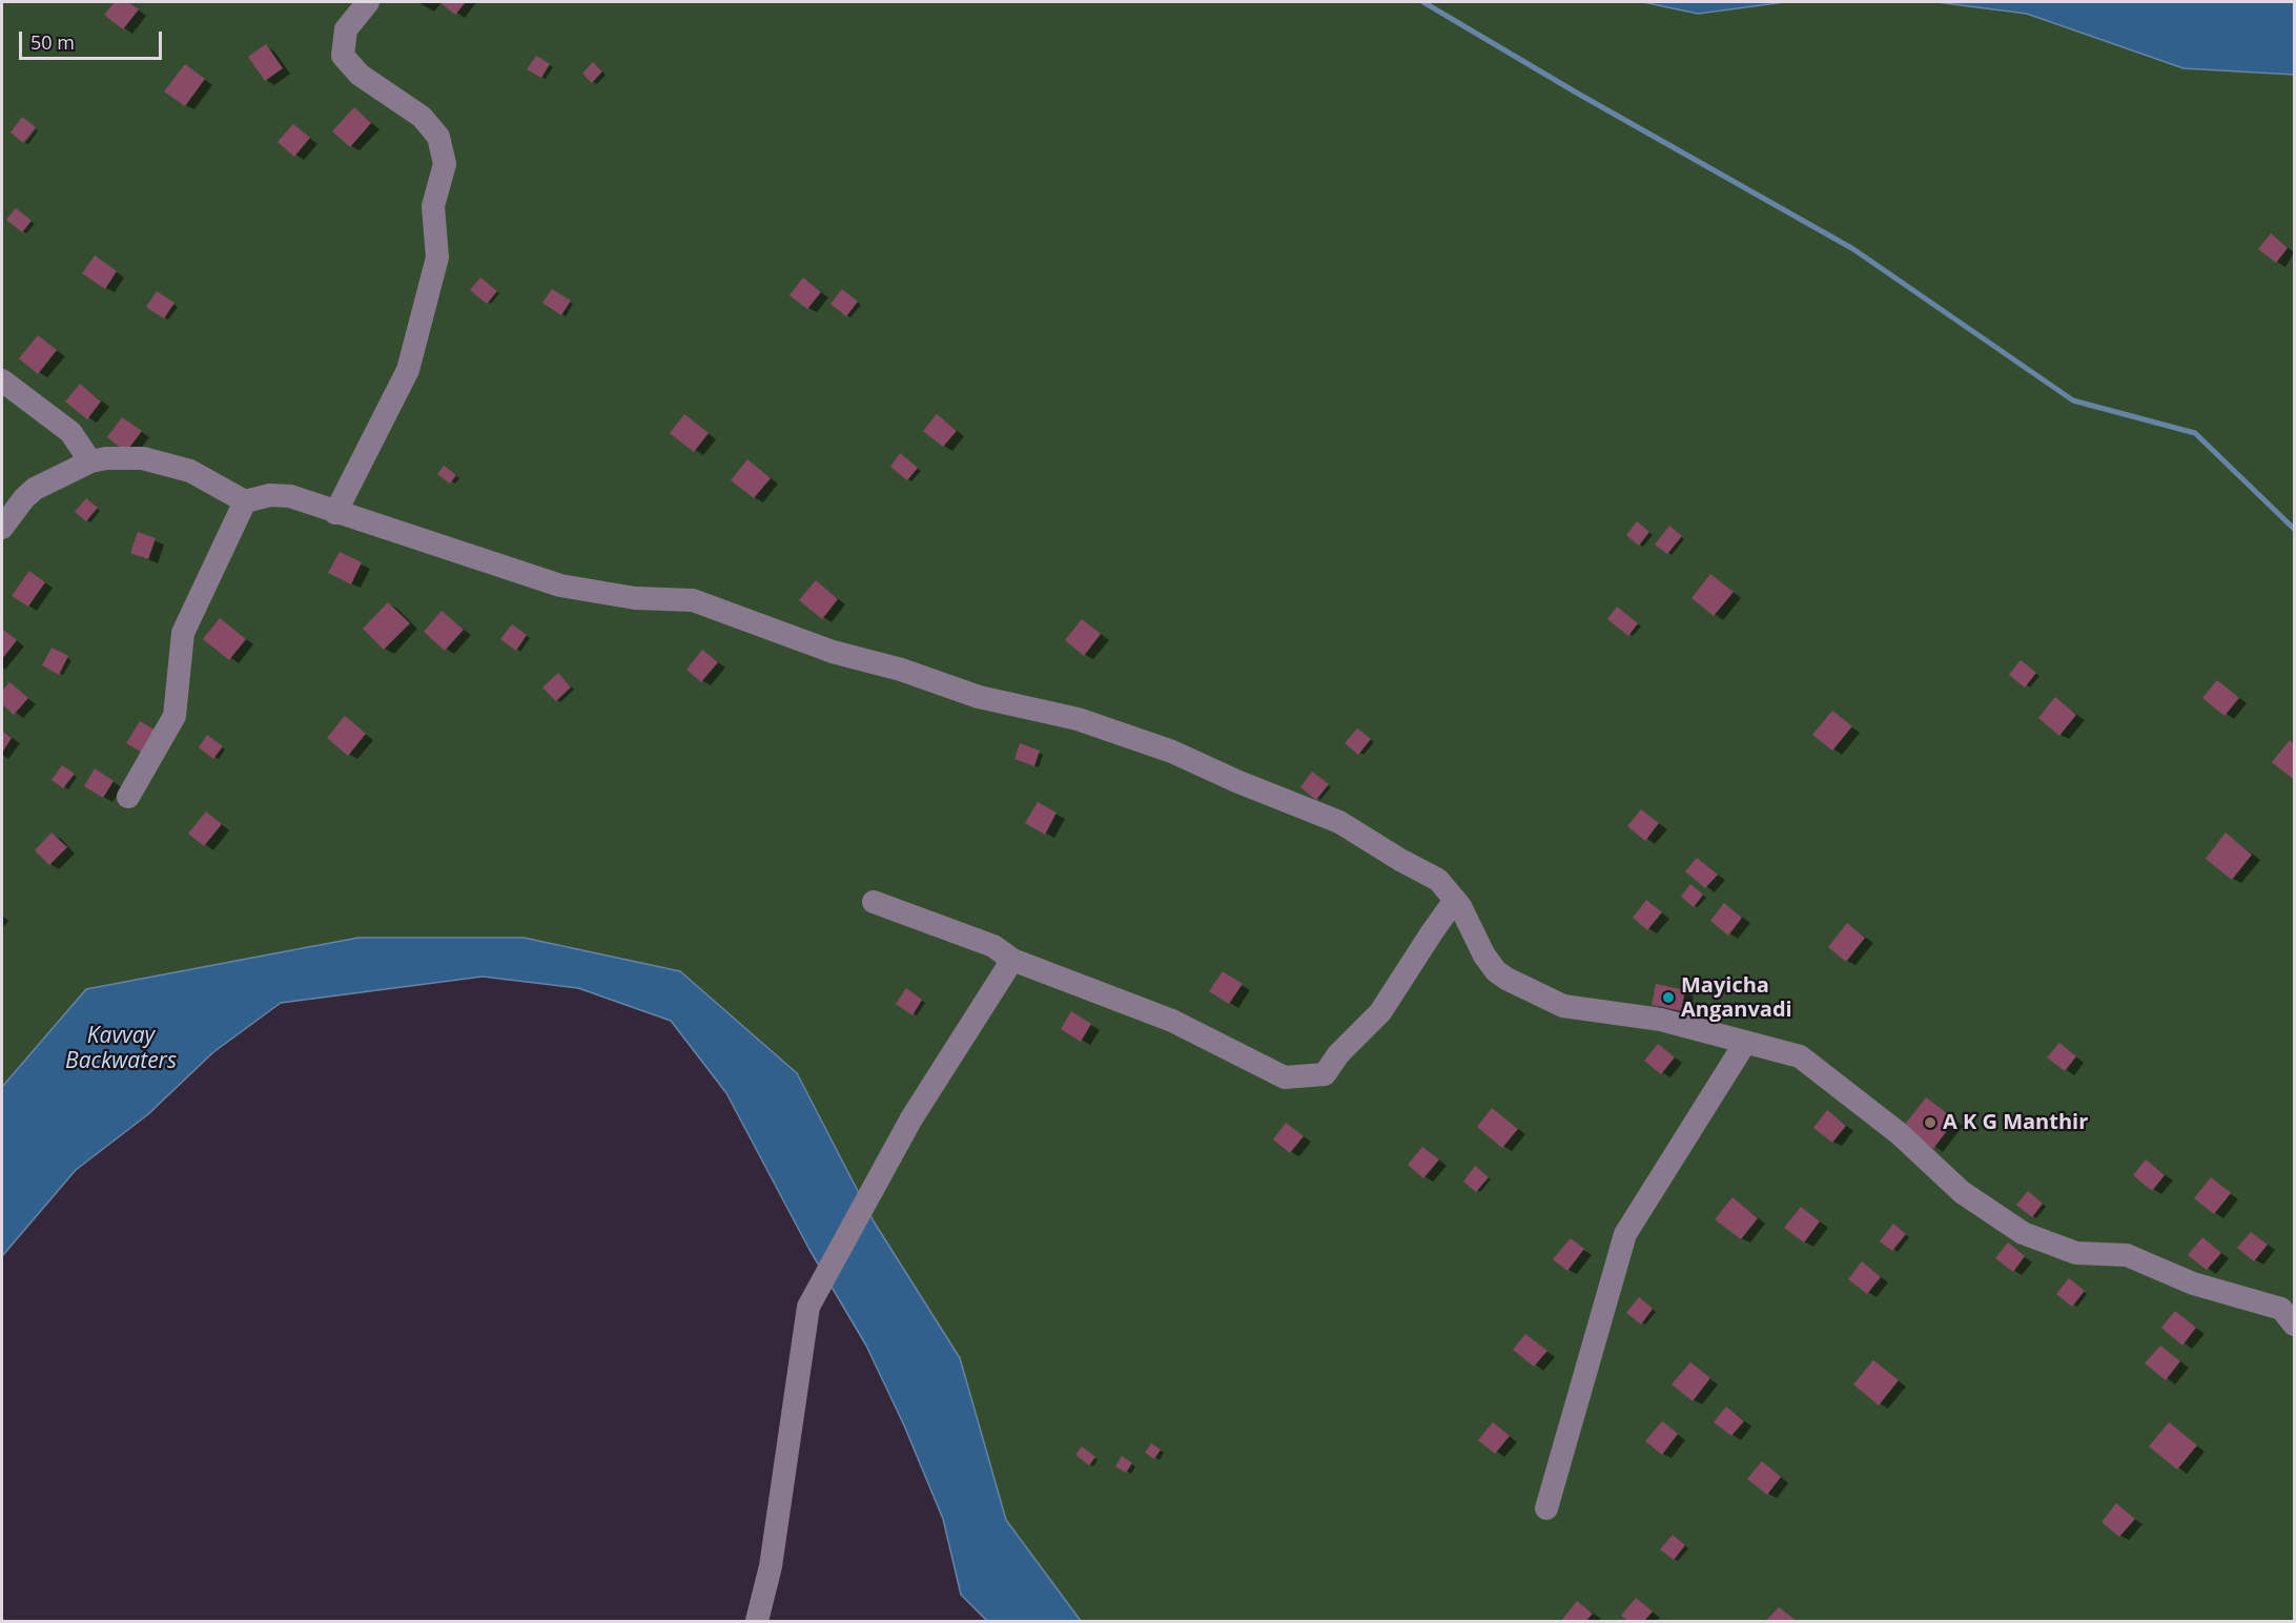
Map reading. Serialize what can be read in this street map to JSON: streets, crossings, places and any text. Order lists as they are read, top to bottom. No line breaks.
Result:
{"water":["Kavvay Backwaters"],"places":["Mayicha Anganvadi","A K G Manthir"],"scale_bar":"50 m"}
